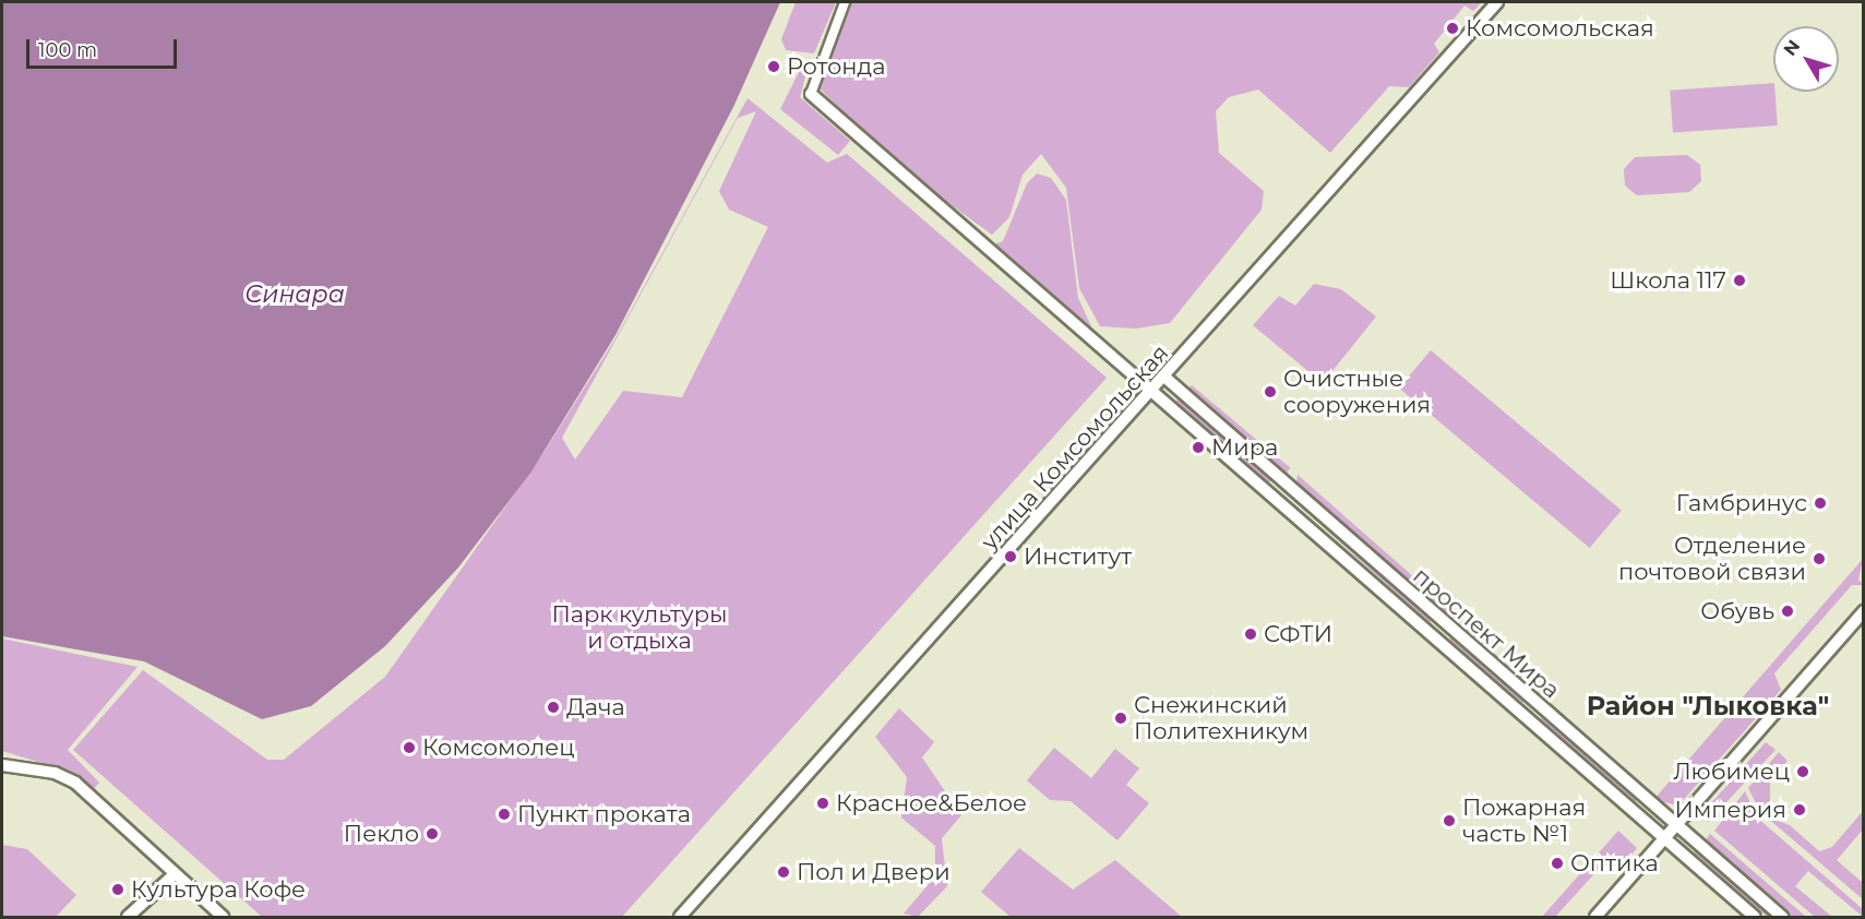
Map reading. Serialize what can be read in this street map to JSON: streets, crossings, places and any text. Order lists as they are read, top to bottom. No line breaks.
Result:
{"streets":{"street":["улица Комсомольская","проспект Мира"]},"crossings":[["улица Комсомольская","проспект Мира"]],"districts":["Район \"Лыковка\""],"water":["Синара"],"parks":["Парк культуры и отдыха"],"places":["Комсомольская","Ротонда","Школа 117","Очистные сооружения","Мира","Гамбринус","Институт","Отделение почтовой связи","Обувь","СФТИ","Дача","Снежинский Политехникум","Комсомолец","Любимец","Красное&Белое","Империя","Пункт проката","Пожарная часть №1","Пекло","Оптика","Пол и Двери","Культура Кофе"],"scale_bar":"100 m","north":"top left"}
